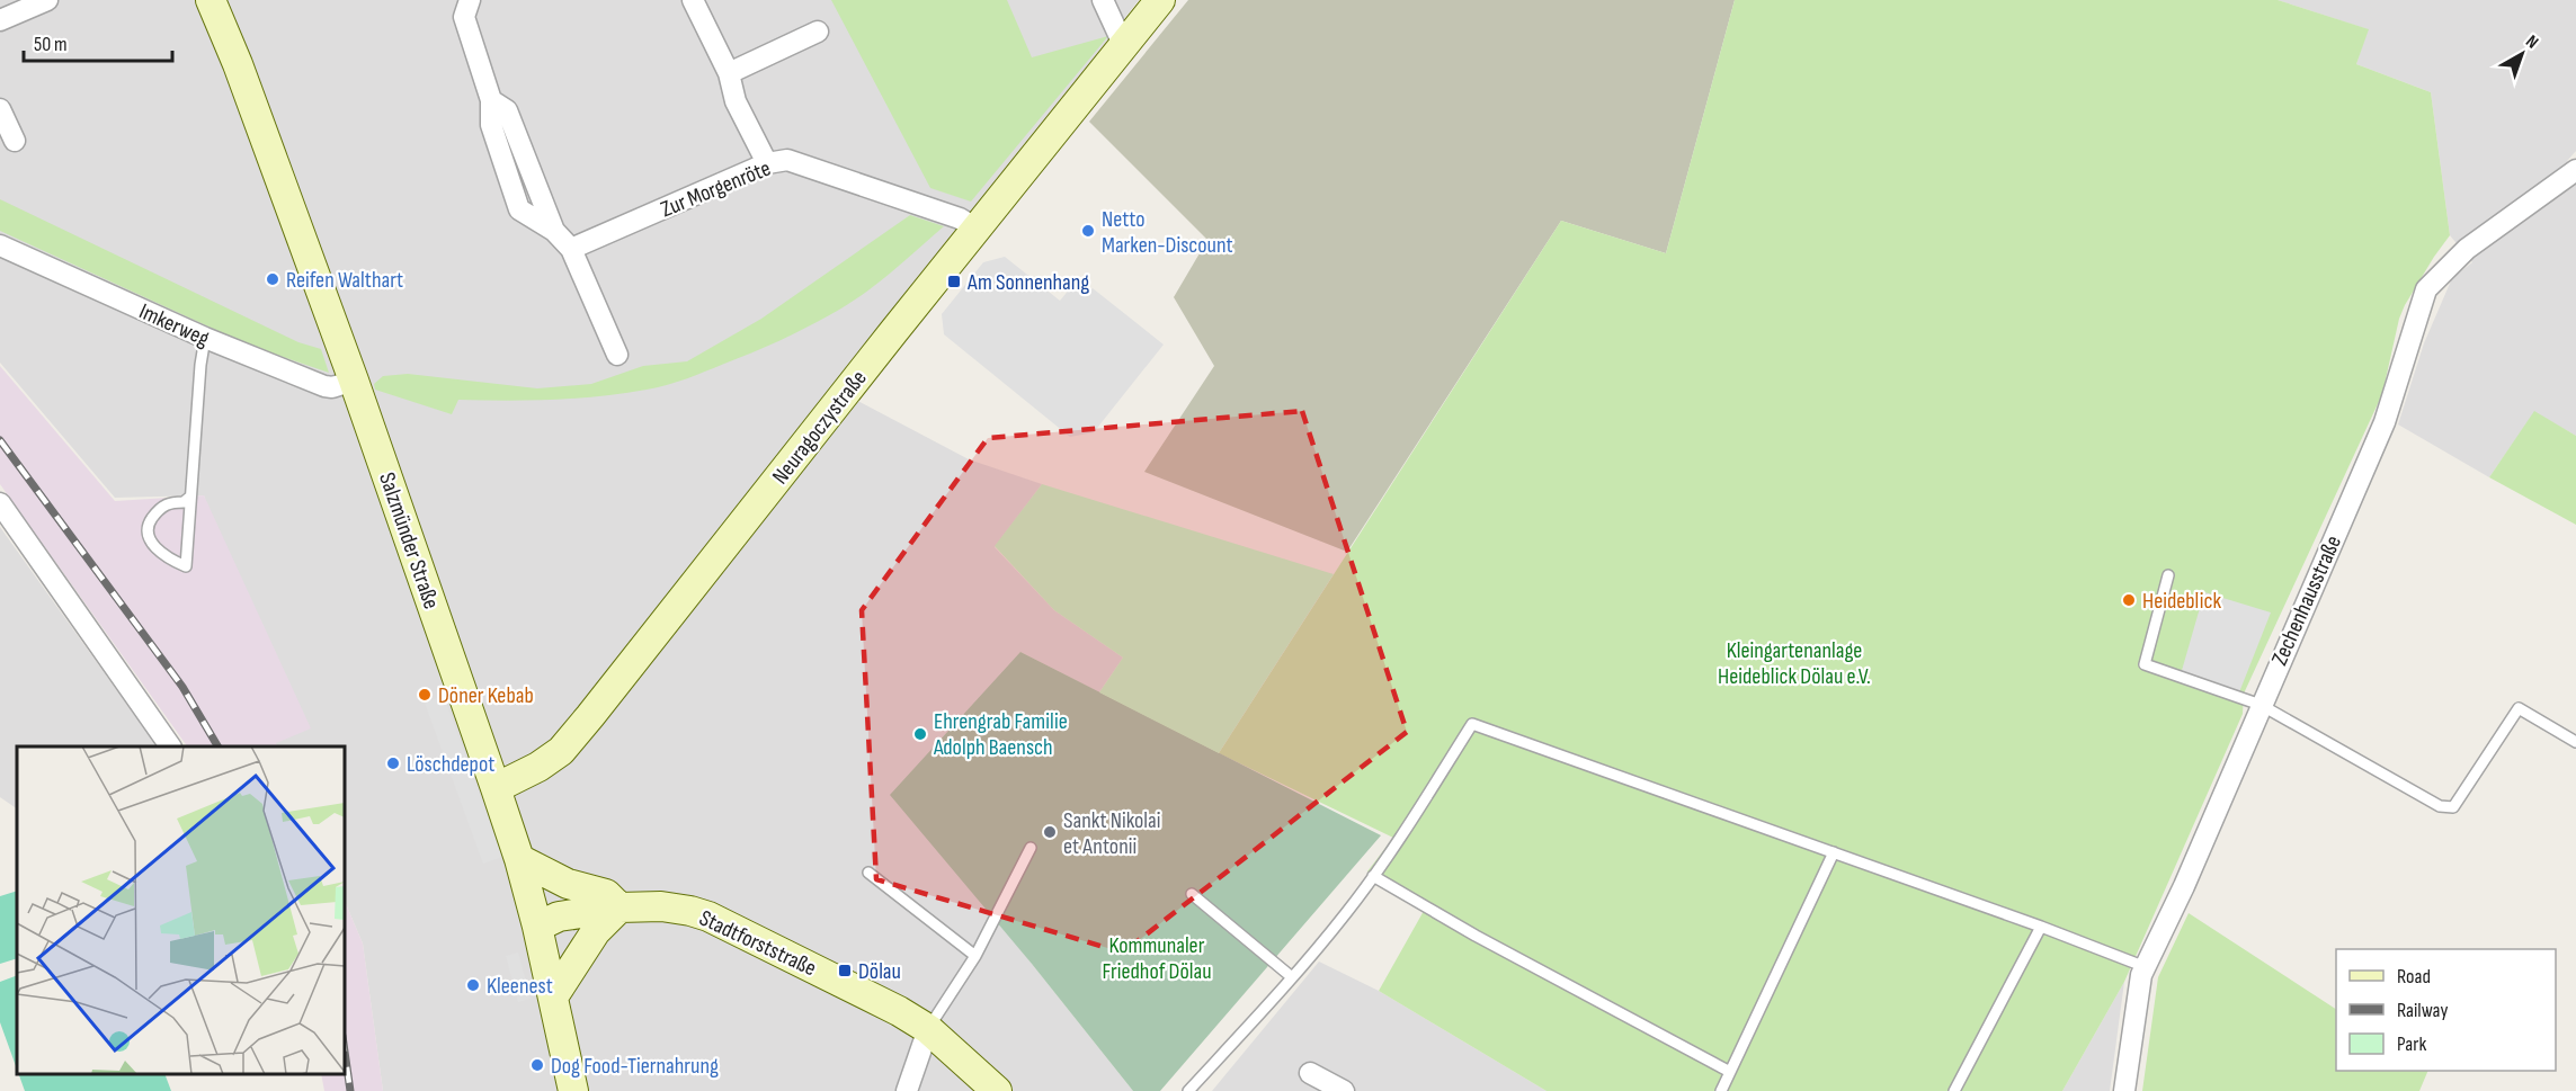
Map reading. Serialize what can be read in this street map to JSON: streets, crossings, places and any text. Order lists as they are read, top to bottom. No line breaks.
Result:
{"streets":{"main road":["Neuragoczystraße","Salzmünder Straße","Stadtforststraße"],"street":["Zur Morgenröte","Imkerweg","Zechenhausstraße"]},"crossings":[["Zur Morgenröte","Neuragoczystraße"],["Imkerweg","Salzmünder Straße"],["Neuragoczystraße","Salzmünder Straße"],["Salzmünder Straße","Stadtforststraße"]],"parks":["Kleingartenanlage Heideblick Dölau e.V.","Kommunaler Friedhof Dölau"],"places":{"other":["Netto Marken-Discount","Reifen Walthart","Heideblick","Döner Kebab","Ehrengrab Familie Adolph Baensch","Löschdepot","Sankt Nikolai et Antonii","Kleenest","Dog Food-Tiernahrung"],"transit":["Am Sonnenhang","Dölau"]},"legend":["Road","Railway","Park"],"scale_bar":"50 m","north":"top right"}
